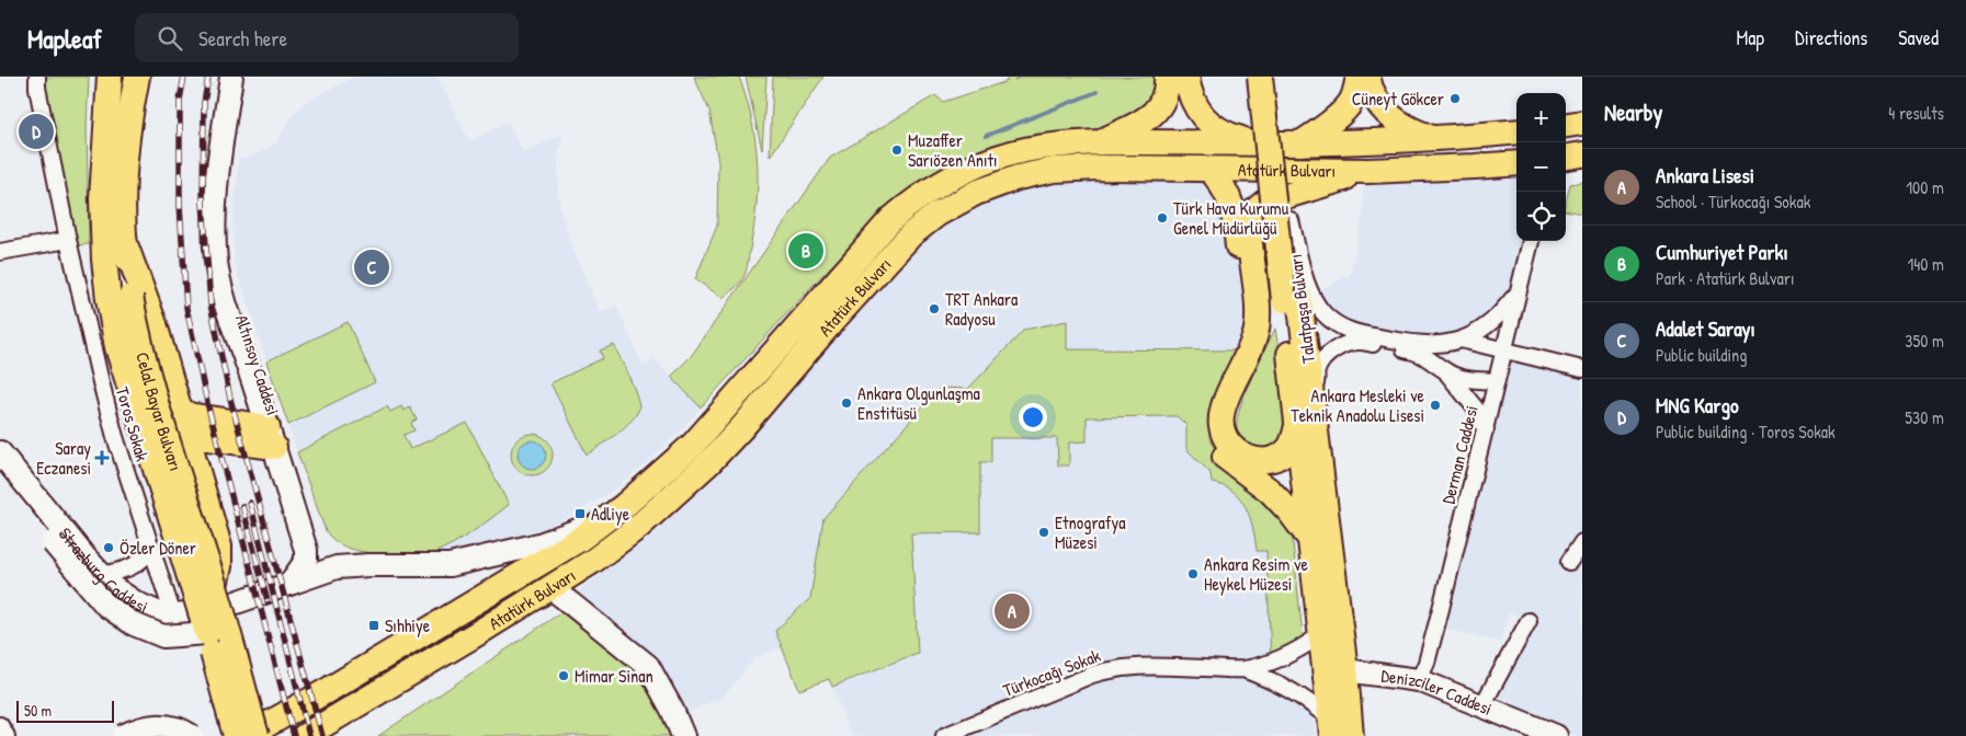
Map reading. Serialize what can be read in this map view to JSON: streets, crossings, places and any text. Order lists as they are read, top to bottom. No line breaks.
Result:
{"streets":{"main road":["Atatürk Bulvarı","Talatpaşa Bulvarı","Altınsoy Caddesi","Celal Bayar Bulvarı","Strazburg Caddesi","Denizciler Caddesi"],"street":["Toros Sokak","Derman Caddesi","Türkocağı Sokak"]},"crossings":[["Atatürk Bulvarı","Altınsoy Caddesi"],["Talatpaşa Bulvarı","Türkocağı Sokak"],["Talatpaşa Bulvarı","Denizciler Caddesi"],["Altınsoy Caddesi","Strazburg Caddesi"],["Celal Bayar Bulvarı","Strazburg Caddesi"],["Toros Sokak","Strazburg Caddesi"],["Derman Caddesi","Denizciler Caddesi"]],"places":{"other":["Cüneyt Gökcer","Muzaffer Sarıözen Anıtı","Türk Hava Kurumu Genel Müdürlüğü","TRT Ankara Radyosu","Ankara Olgunlaşma Enstitüsü","Ankara Mesleki ve Teknik Anadolu Lisesi","Etnografya Müzesi","Özler Döner","Ankara Resim ve Heykel Müzesi","Mimar Sinan"],"health":["Saray Eczanesi"],"transit":["Adliye","Sıhhiye"]},"scale_bar":"50 m","page":{"header":"Mapleaf","search":"Search here","nav":["Map","Directions","Saved"],"heading":["Nearby","4 results"],"map_buttons":["+","−"],"pins":["D","B","C","A"],"list":[{"mark":"A","name":"Ankara Lisesi","note":"School · Türkocağı Sokak","value":"100 m"},{"mark":"B","name":"Cumhuriyet Parkı","note":"Park · Atatürk Bulvarı","value":"140 m"},{"mark":"C","name":"Adalet Sarayı","note":"Public building","value":"350 m"},{"mark":"D","name":"MNG Kargo","note":"Public building · Toros Sokak","value":"530 m"}],"scale":"50 m"}}
